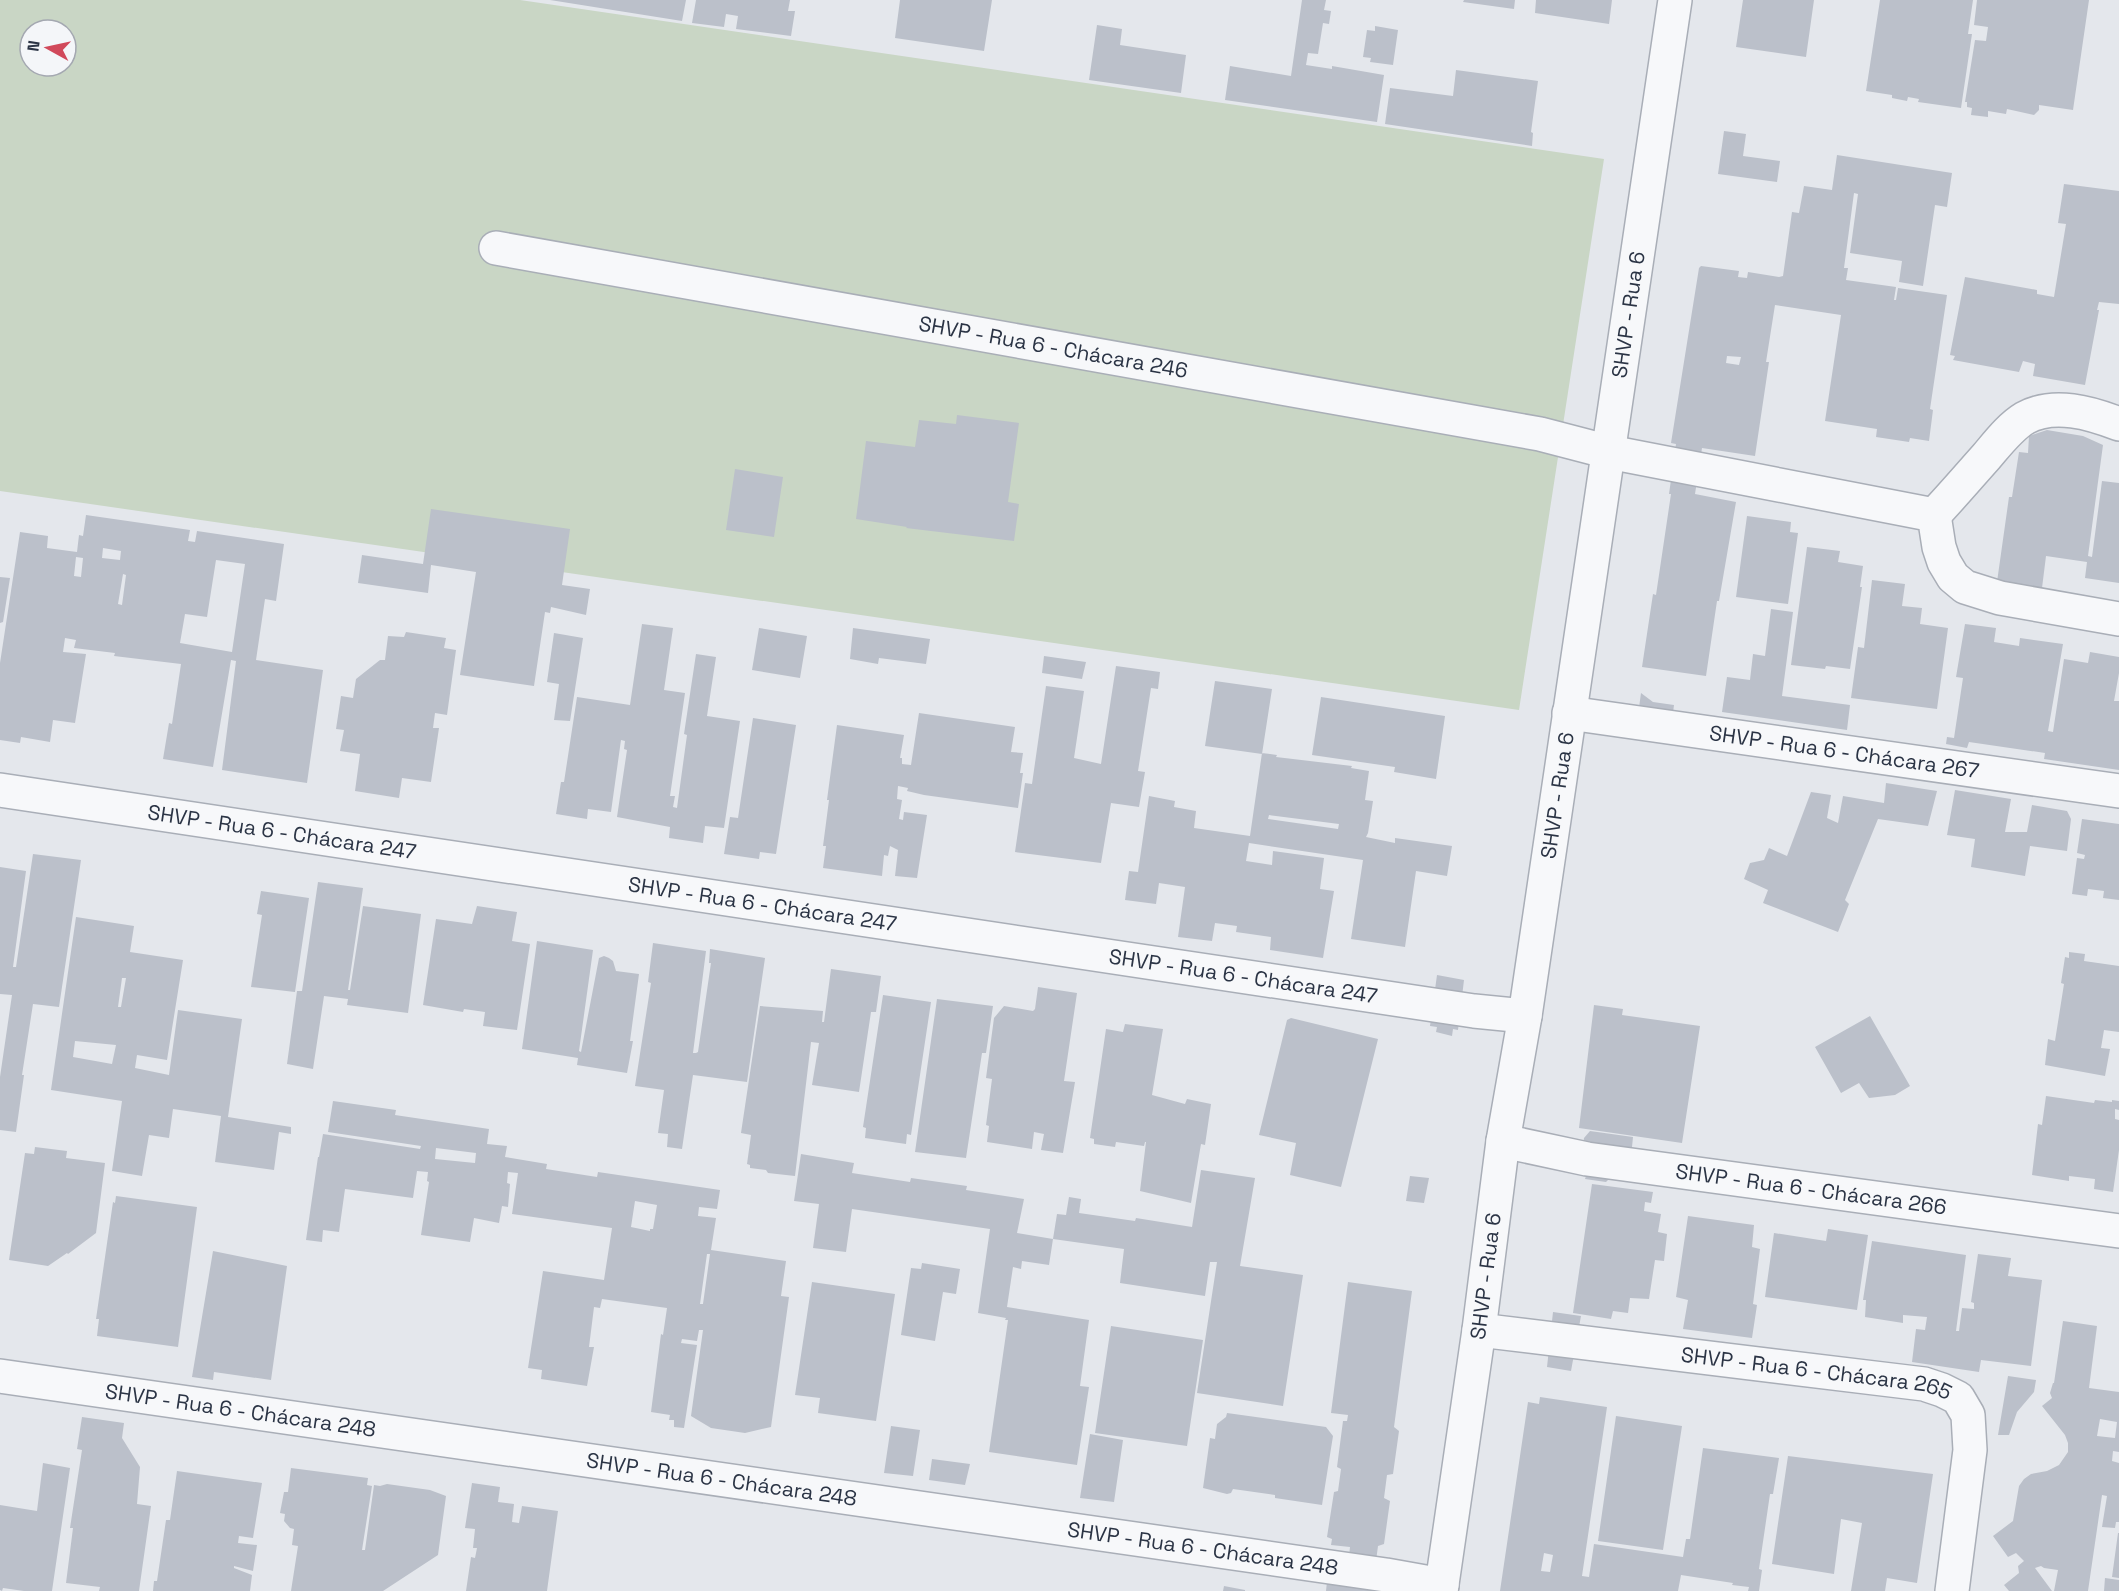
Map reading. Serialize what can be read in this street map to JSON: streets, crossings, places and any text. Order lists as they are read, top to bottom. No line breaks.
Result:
{"streets":{"street":["SHVP - Rua 6","SHVP - Rua 6 - Chácara 246","SHVP - Rua 6 - Chácara 267","SHVP - Rua 6 - Chácara 247","SHVP - Rua 6 - Chácara 266","SHVP - Rua 6 - Chácara 265","SHVP - Rua 6 - Chácara 248"]},"crossings":[["SHVP - Rua 6","SHVP - Rua 6 - Chácara 246"],["SHVP - Rua 6","SHVP - Rua 6 - Chácara 267"],["SHVP - Rua 6","SHVP - Rua 6 - Chácara 247"],["SHVP - Rua 6","SHVP - Rua 6 - Chácara 266"],["SHVP - Rua 6","SHVP - Rua 6 - Chácara 265"],["SHVP - Rua 6","SHVP - Rua 6 - Chácara 248"]],"north":"left"}
